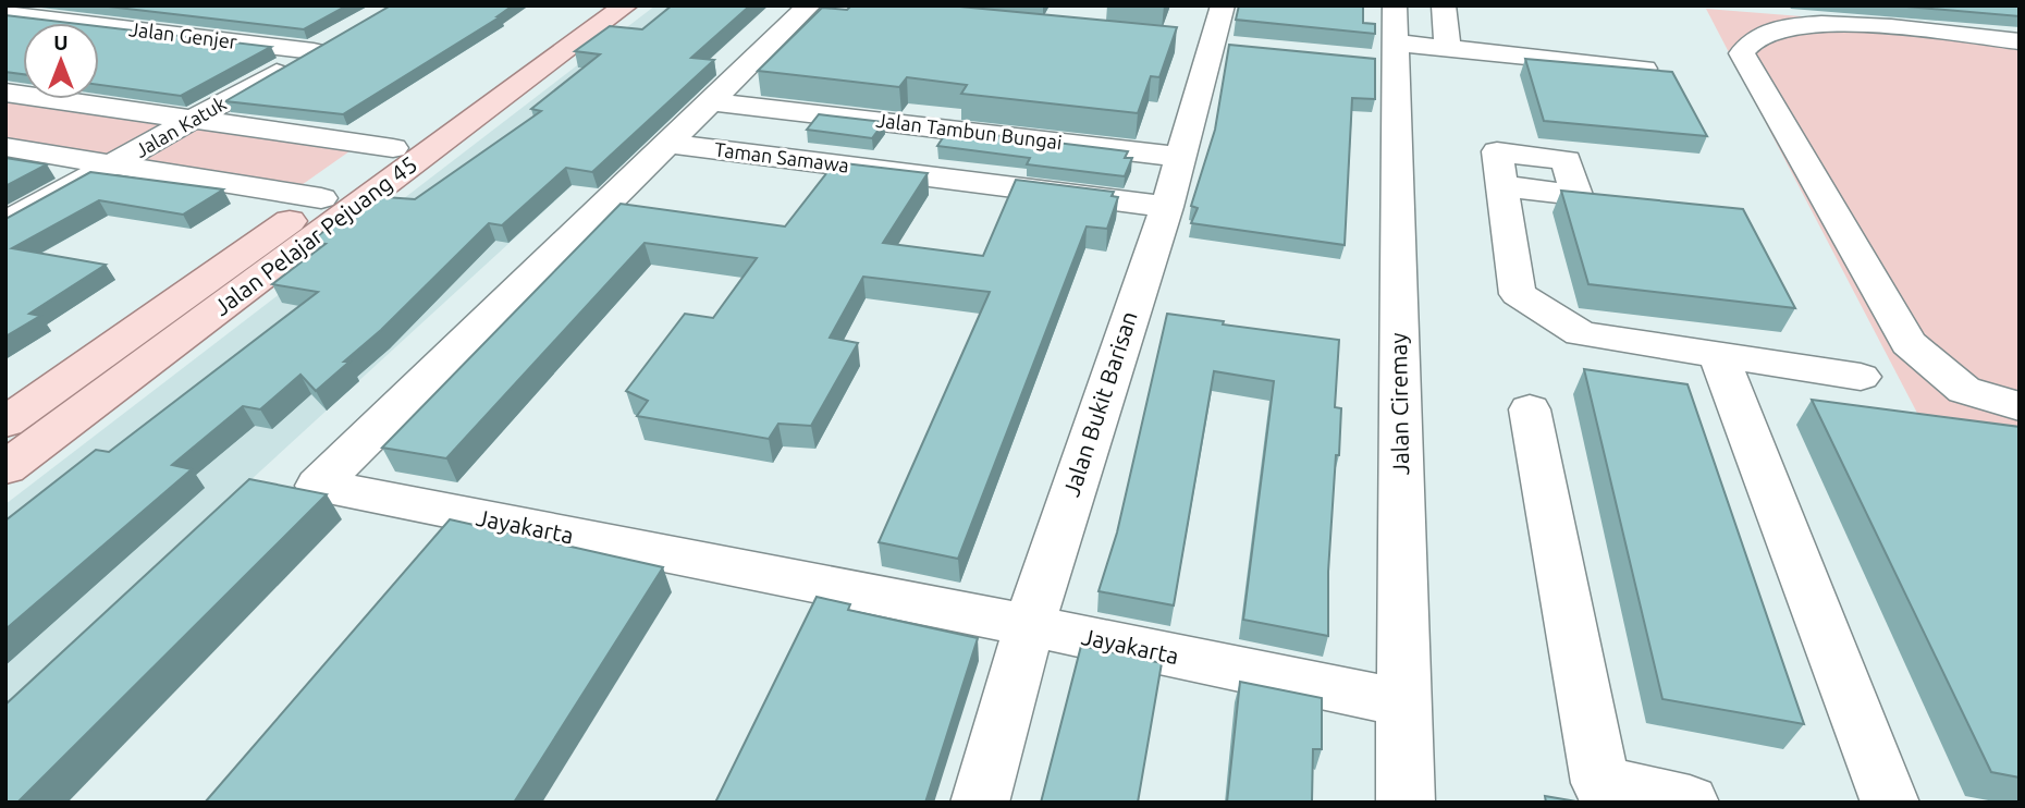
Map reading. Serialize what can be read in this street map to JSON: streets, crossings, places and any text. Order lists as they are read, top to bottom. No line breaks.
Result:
{"streets":{"main road":["Jalan Pelajar Pejuang 45"],"street":["Jalan Genjer","Jalan Katuk","Jalan Tambun Bungai","Taman Samawa","Jalan Bukit Barisan","Jalan Ciremay","Jayakarta"]},"crossings":[["Jalan Genjer","Jalan Katuk"],["Jalan Tambun Bungai","Jalan Bukit Barisan"],["Jalan Tambun Bungai","Jayakarta"],["Taman Samawa","Jalan Bukit Barisan"],["Taman Samawa","Jayakarta"],["Jalan Bukit Barisan","Jayakarta"],["Jalan Ciremay","Jayakarta"]],"north":"top"}
